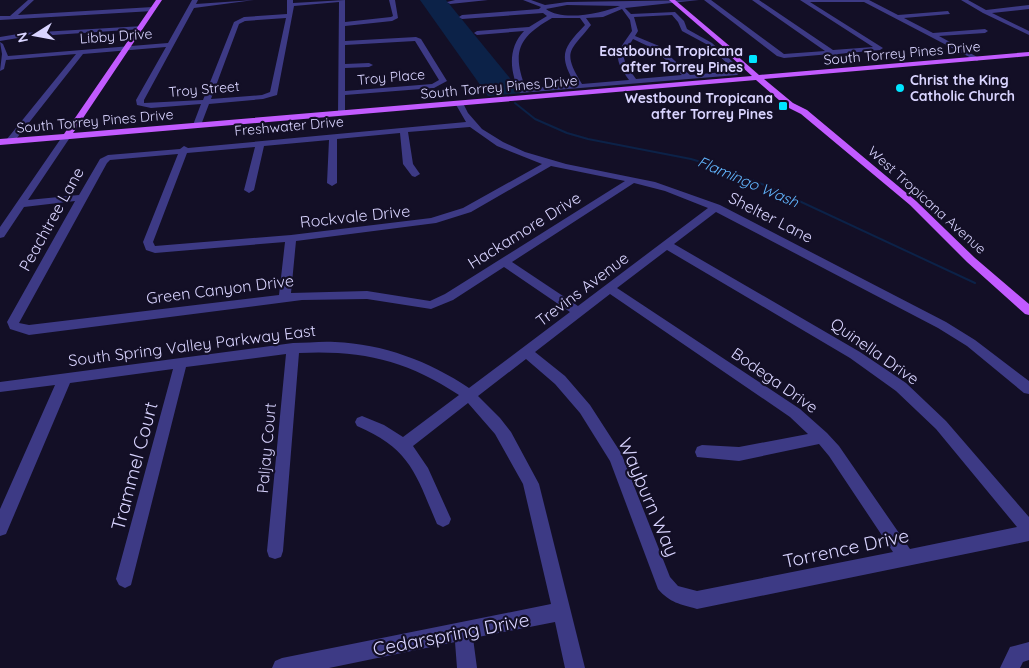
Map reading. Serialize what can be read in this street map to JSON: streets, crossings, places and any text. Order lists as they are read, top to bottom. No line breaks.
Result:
{"streets":{"main road":["South Torrey Pines Drive","West Tropicana Avenue"],"street":["Libby Drive","Troy Place","Troy Street","Freshwater Drive","Rockvale Drive","Shelter Lane","Peachtree Lane","Hackamore Drive","Green Canyon Drive","Trevins Avenue","South Spring Valley Parkway East","Quinella Drive","Bodega Drive","Paljay Court","Trammel Court","Wayburn Way","Torrence Drive","Cedarspring Drive"]},"crossings":[["Libby Drive","Troy Street"],["South Torrey Pines Drive","West Tropicana Avenue"],["South Torrey Pines Drive","Shelter Lane"],["Freshwater Drive","Rockvale Drive"],["Freshwater Drive","Shelter Lane"],["Freshwater Drive","Peachtree Lane"],["Rockvale Drive","Shelter Lane"],["Shelter Lane","Hackamore Drive"],["Shelter Lane","Trevins Avenue"],["Peachtree Lane","Green Canyon Drive"],["Hackamore Drive","Green Canyon Drive"],["Trevins Avenue","South Spring Valley Parkway East"],["Trevins Avenue","Quinella Drive"],["Trevins Avenue","Bodega Drive"],["Trevins Avenue","Wayburn Way"],["South Spring Valley Parkway East","Paljay Court"],["South Spring Valley Parkway East","Trammel Court"],["South Spring Valley Parkway East","Cedarspring Drive"],["Bodega Drive","Torrence Drive"],["Wayburn Way","Torrence Drive"]],"water":["Flamingo Wash"],"places":{"transit":["Eastbound Tropicana after Torrey Pines","Westbound Tropicana after Torrey Pines"],"other":["Christ the King Catholic Church"]},"north":"left"}
